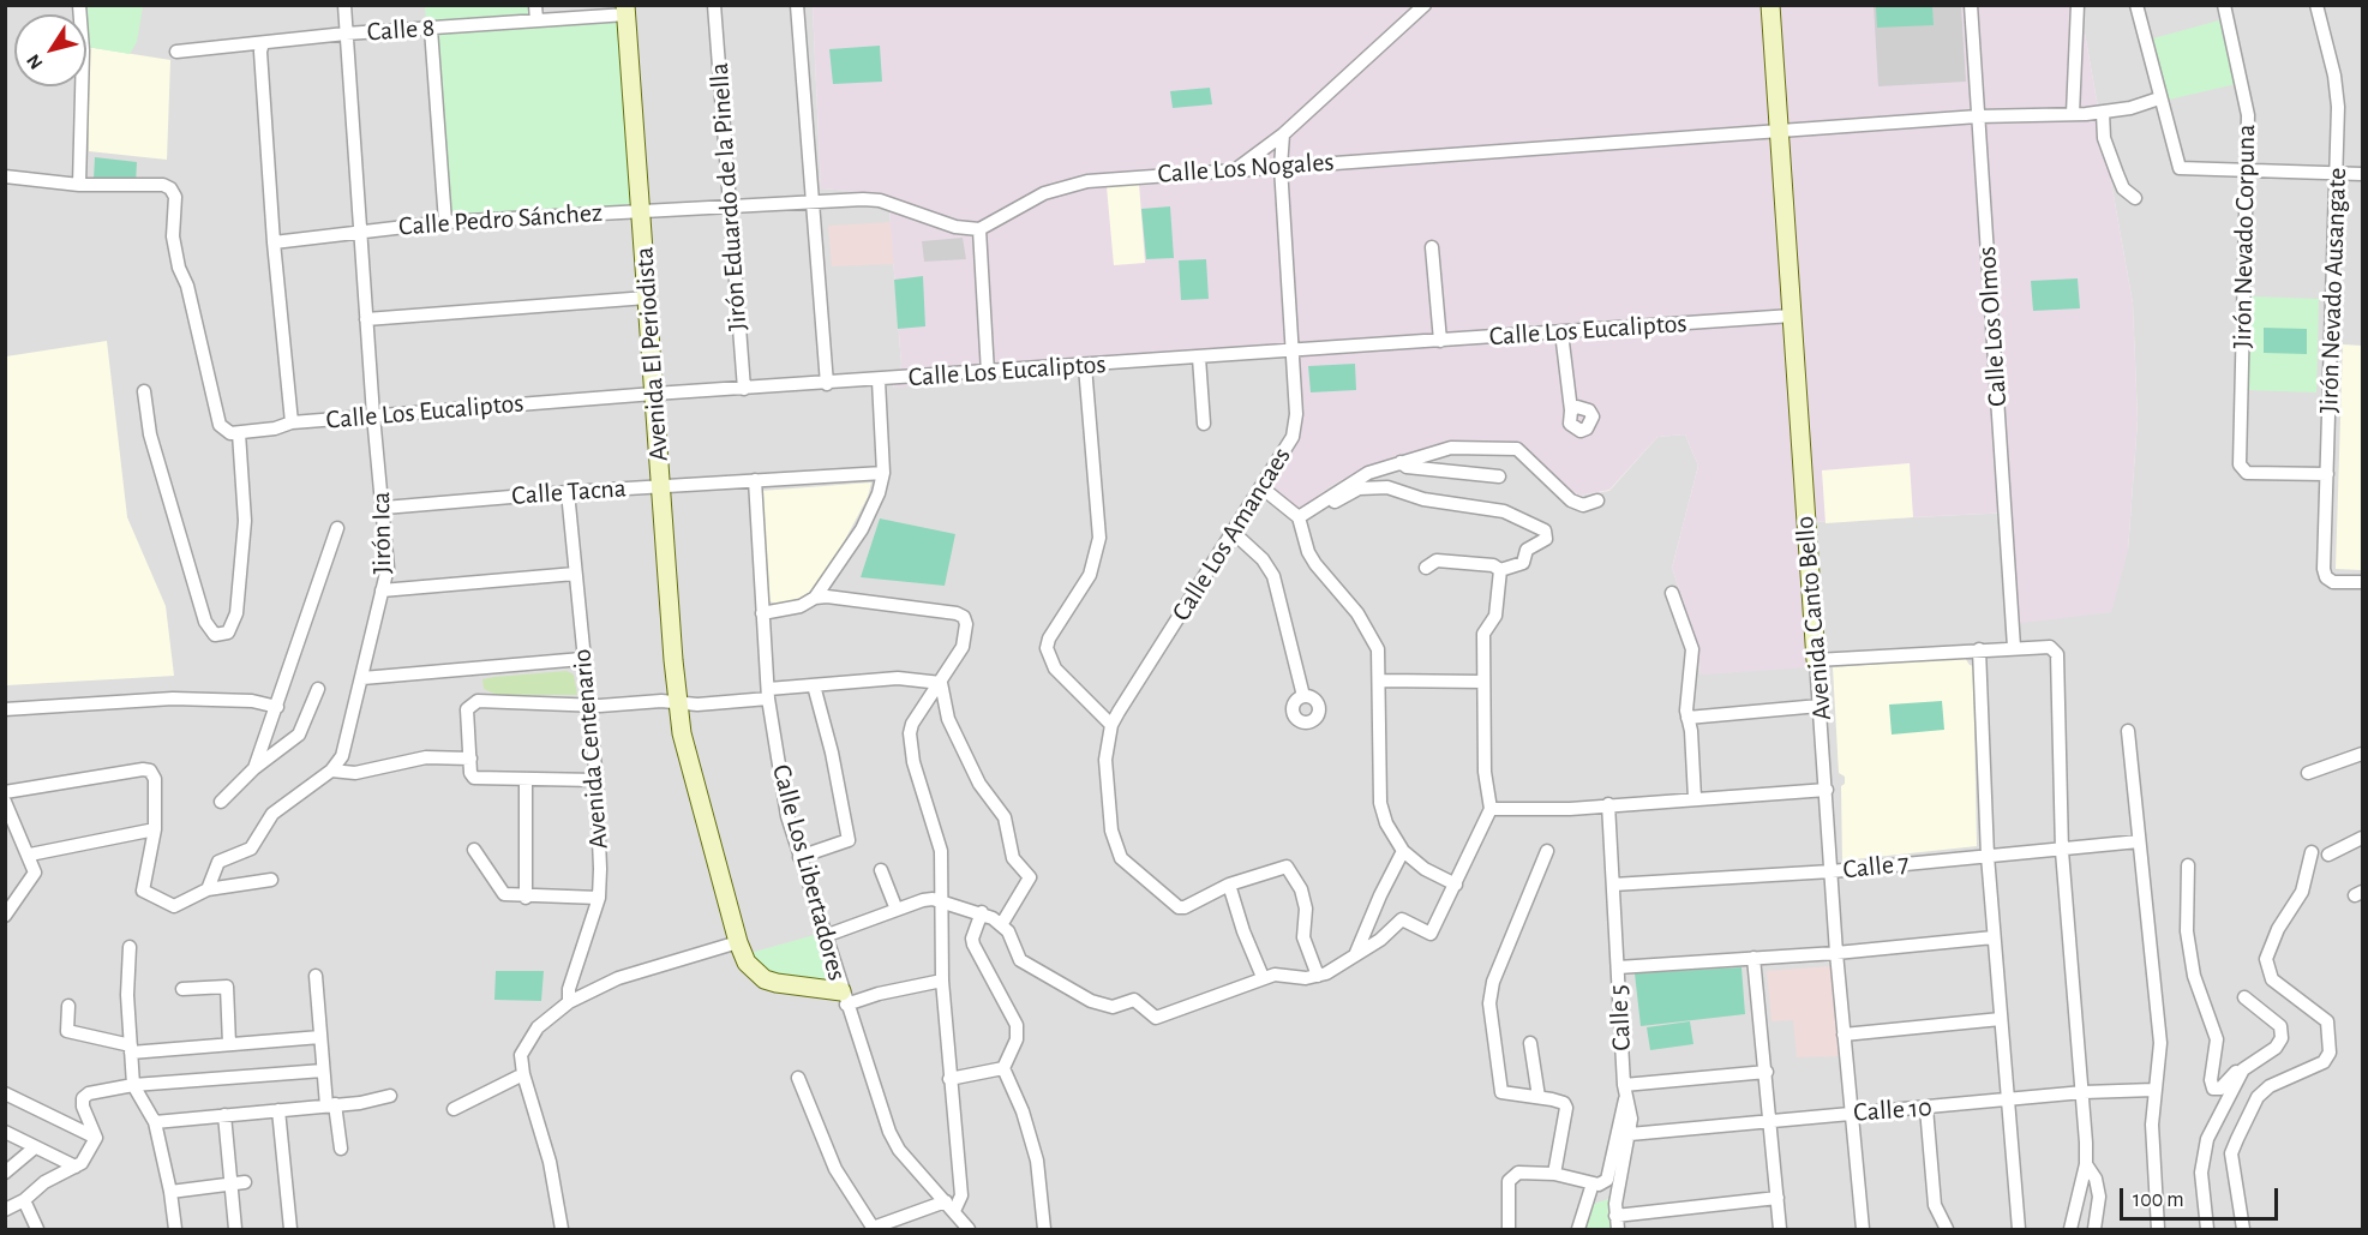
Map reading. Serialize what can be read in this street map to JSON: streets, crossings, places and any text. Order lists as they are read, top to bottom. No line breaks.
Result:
{"streets":{"street":["Calle 8","Calle Los Nogales","Jirón Eduardo de la Pinella","Calle Pedro Sánchez","Jirón Nevado Corpuna","Jirón Nevado Ausangate","Calle Los Olmos","Calle Los Eucaliptos","Avenida El Periodista","Calle Tacna","Jirón Ica","Calle Los Amancaes","Avenida Canto Bello","Avenida Centenario","Calle 7","Calle Los Libertadores","Calle 5","Calle 10"]},"crossings":[["Calle 8","Avenida El Periodista"],["Calle 8","Jirón Ica"],["Calle Los Nogales","Calle Los Olmos"],["Calle Los Nogales","Calle Los Amancaes"],["Calle Los Nogales","Avenida Canto Bello"],["Jirón Eduardo de la Pinella","Calle Pedro Sánchez"],["Jirón Eduardo de la Pinella","Calle Los Eucaliptos"],["Calle Pedro Sánchez","Avenida El Periodista"],["Calle Pedro Sánchez","Jirón Ica"],["Jirón Nevado Corpuna","Jirón Nevado Ausangate"],["Calle Los Eucaliptos","Avenida El Periodista"],["Calle Los Eucaliptos","Jirón Ica"],["Calle Los Eucaliptos","Calle Los Amancaes"],["Calle Los Eucaliptos","Avenida Canto Bello"],["Avenida El Periodista","Calle Tacna"],["Avenida El Periodista","Calle Los Libertadores"],["Calle Tacna","Jirón Ica"],["Calle Tacna","Avenida Centenario"],["Calle Tacna","Calle Los Libertadores"],["Avenida Canto Bello","Calle 7"],["Avenida Canto Bello","Calle 10"],["Calle 7","Calle 5"],["Calle 5","Calle 10"]],"scale_bar":"100 m","north":"bottom left"}
